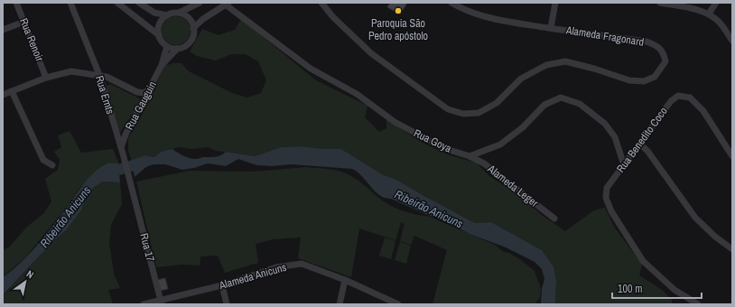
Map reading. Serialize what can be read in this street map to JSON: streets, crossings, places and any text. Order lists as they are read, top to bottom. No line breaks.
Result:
{"streets":{"street":["Alameda Fragonard","Rua Renoir","Rua Ernts","Rua Gauguin","Rua Benedito Coco","Rua Goya","Alameda Leger","Rua 17","Alameda Anicuns"]},"crossings":[["Rua Ernts","Rua Gauguin"],["Rua Ernts","Rua 17"],["Rua Goya","Alameda Leger"],["Rua 17","Alameda Anicuns"]],"water":["Ribeirão Anicuns"],"places":["Paroquia São Pedro apóstolo"],"scale_bar":"100 m","north":"top right"}
